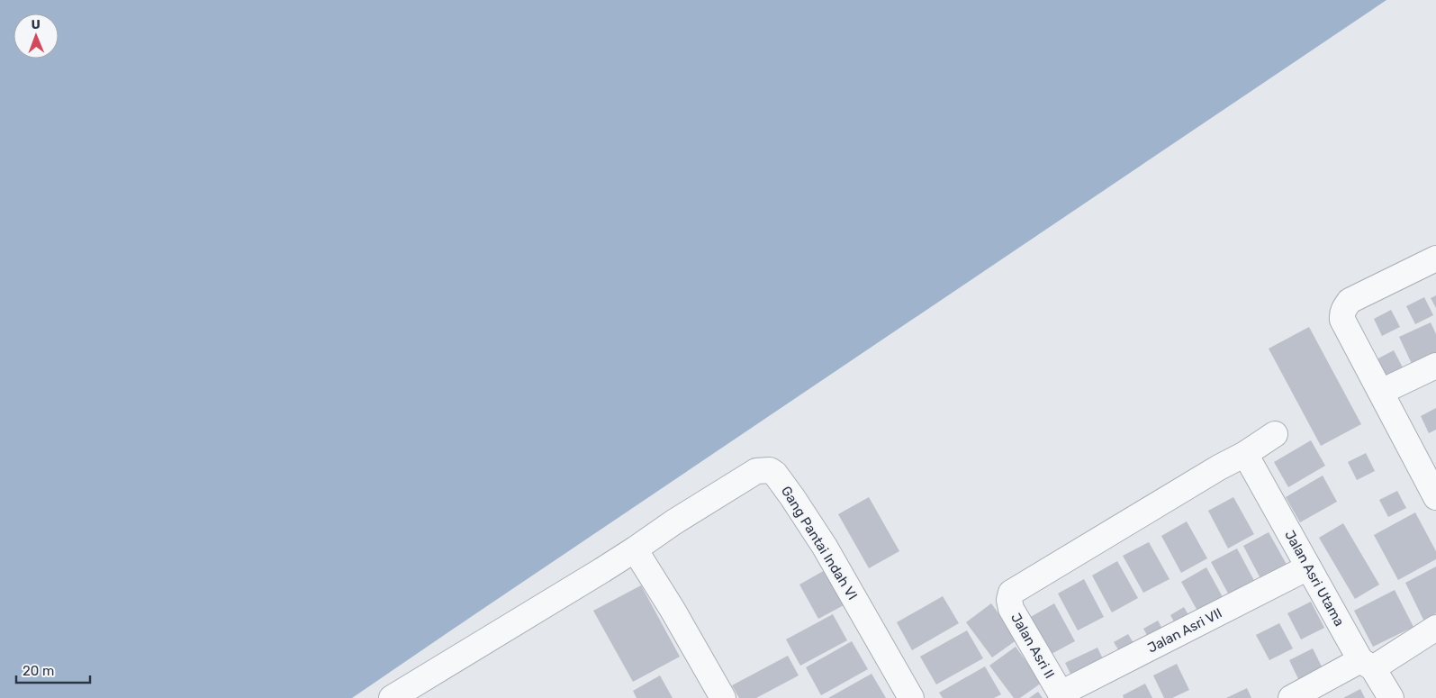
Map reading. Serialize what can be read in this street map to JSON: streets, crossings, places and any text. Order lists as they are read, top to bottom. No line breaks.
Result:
{"streets":{"street":["Gang Pantai Indah VI","Jalan Asri Utama","Jalan Asri VII","Jalan Asri II"]},"crossings":[["Jalan Asri Utama","Jalan Asri VII"],["Jalan Asri Utama","Jalan Asri II"],["Jalan Asri VII","Jalan Asri II"]],"scale_bar":"20 m","north":"top"}
